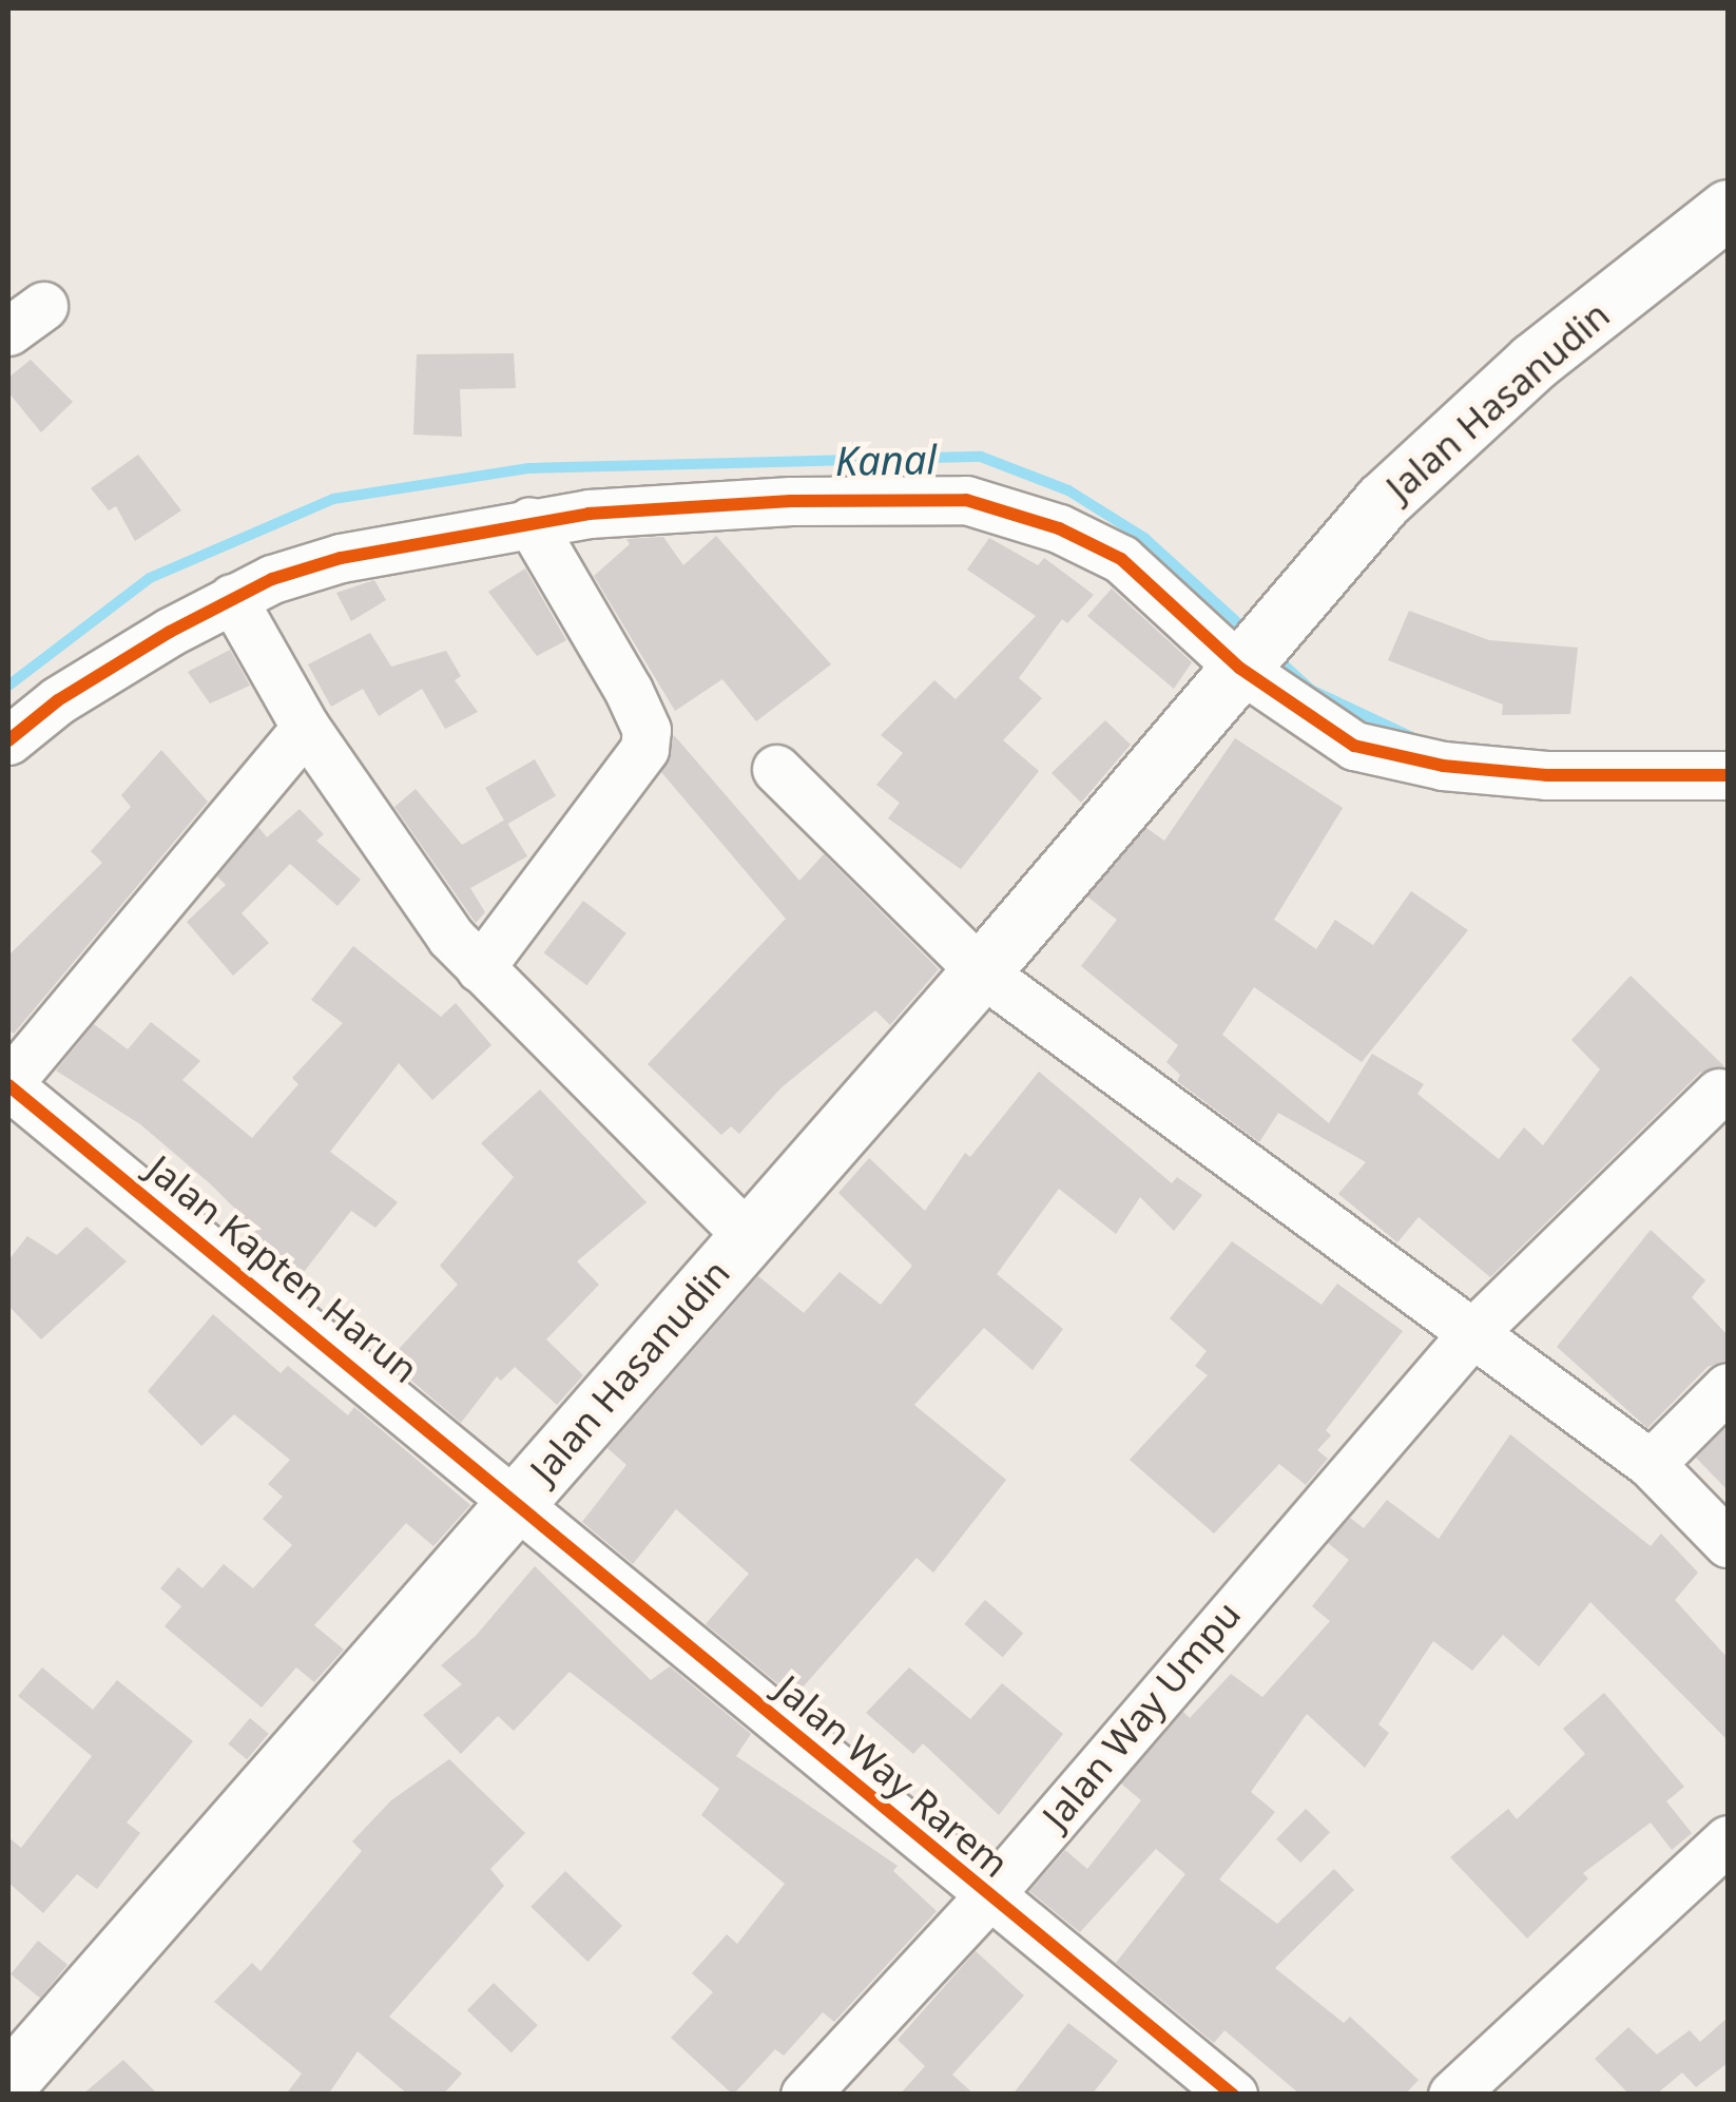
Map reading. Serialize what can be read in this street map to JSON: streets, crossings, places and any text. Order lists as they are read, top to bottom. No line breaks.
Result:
{"streets":{"main road":["Jalan Hasanudin"],"street":["Jalan Kapten Harun","Jalan Way Umpu","Jalan Way Rarem"]},"crossings":[["Jalan Hasanudin","Jalan Kapten Harun"],["Jalan Hasanudin","Jalan Way Rarem"],["Jalan Kapten Harun","Jalan Way Rarem"],["Jalan Way Umpu","Jalan Way Rarem"]],"water":["Kanal"]}
